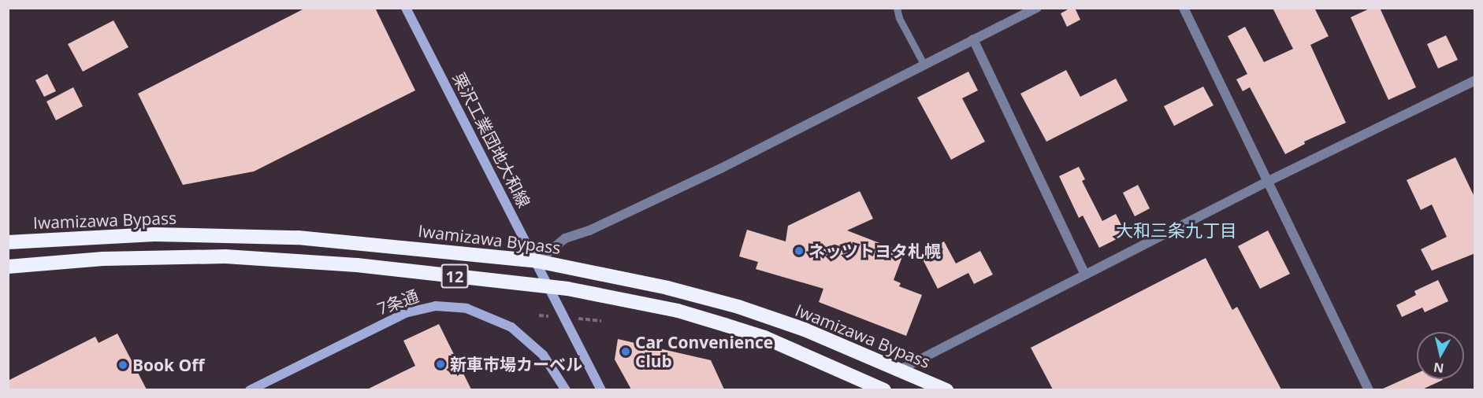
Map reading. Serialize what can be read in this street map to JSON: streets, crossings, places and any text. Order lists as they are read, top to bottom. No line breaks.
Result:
{"streets":{"highway":["Iwamizawa Bypass","12"],"street":["栗沢工業団地大和線","7条通"]},"crossings":[["栗沢工業団地大和線","Iwamizawa Bypass"],["栗沢工業団地大和線","12"]],"districts":["大和三条九丁目"],"places":["ネッツトヨタ札幌","Car Convenience Club","新車市場カーベル","Book Off"],"north":"bottom"}
